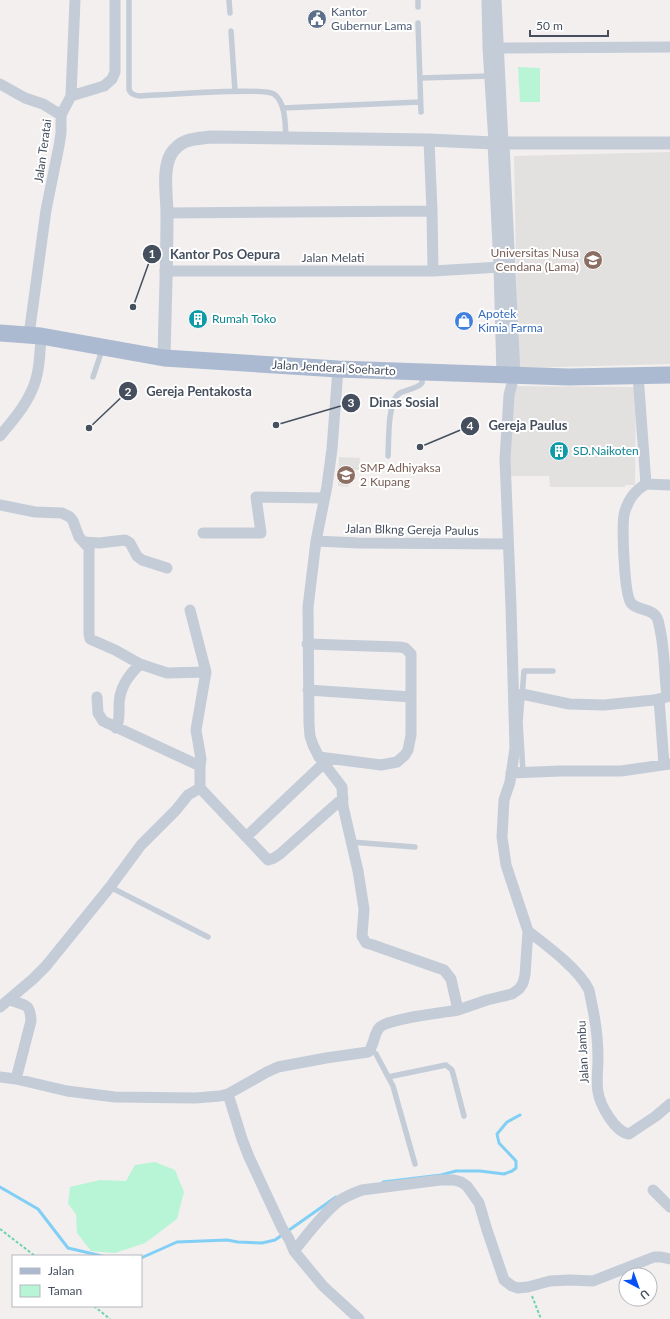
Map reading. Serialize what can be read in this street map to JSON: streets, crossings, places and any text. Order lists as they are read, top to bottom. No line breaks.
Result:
{"streets":{"main road":["Jalan Jenderal Soeharto"],"street":["Jalan Teratai","Jalan Melati","Jalan Blkng Gereja Paulus","Jalan Jambu"]},"crossings":[["Jalan Teratai","Jalan Jenderal Soeharto"]],"places":{"public building":["Kantor Gubernur Lama"],"school or university":["Universitas Nusa Cendana (Lama)","SMP Adhiyaksa 2 Kupang"],"other":["Kantor Pos Oepura","Dinas Sosial","Gereja Pentakosta","Gereja Paulus"],"building":["Rumah Toko","SD.Naikoten"],"shop":["Apotek Kimia Farma"]},"legend":["Jalan","Taman"],"scale_bar":"50 m","north":"bottom right"}
